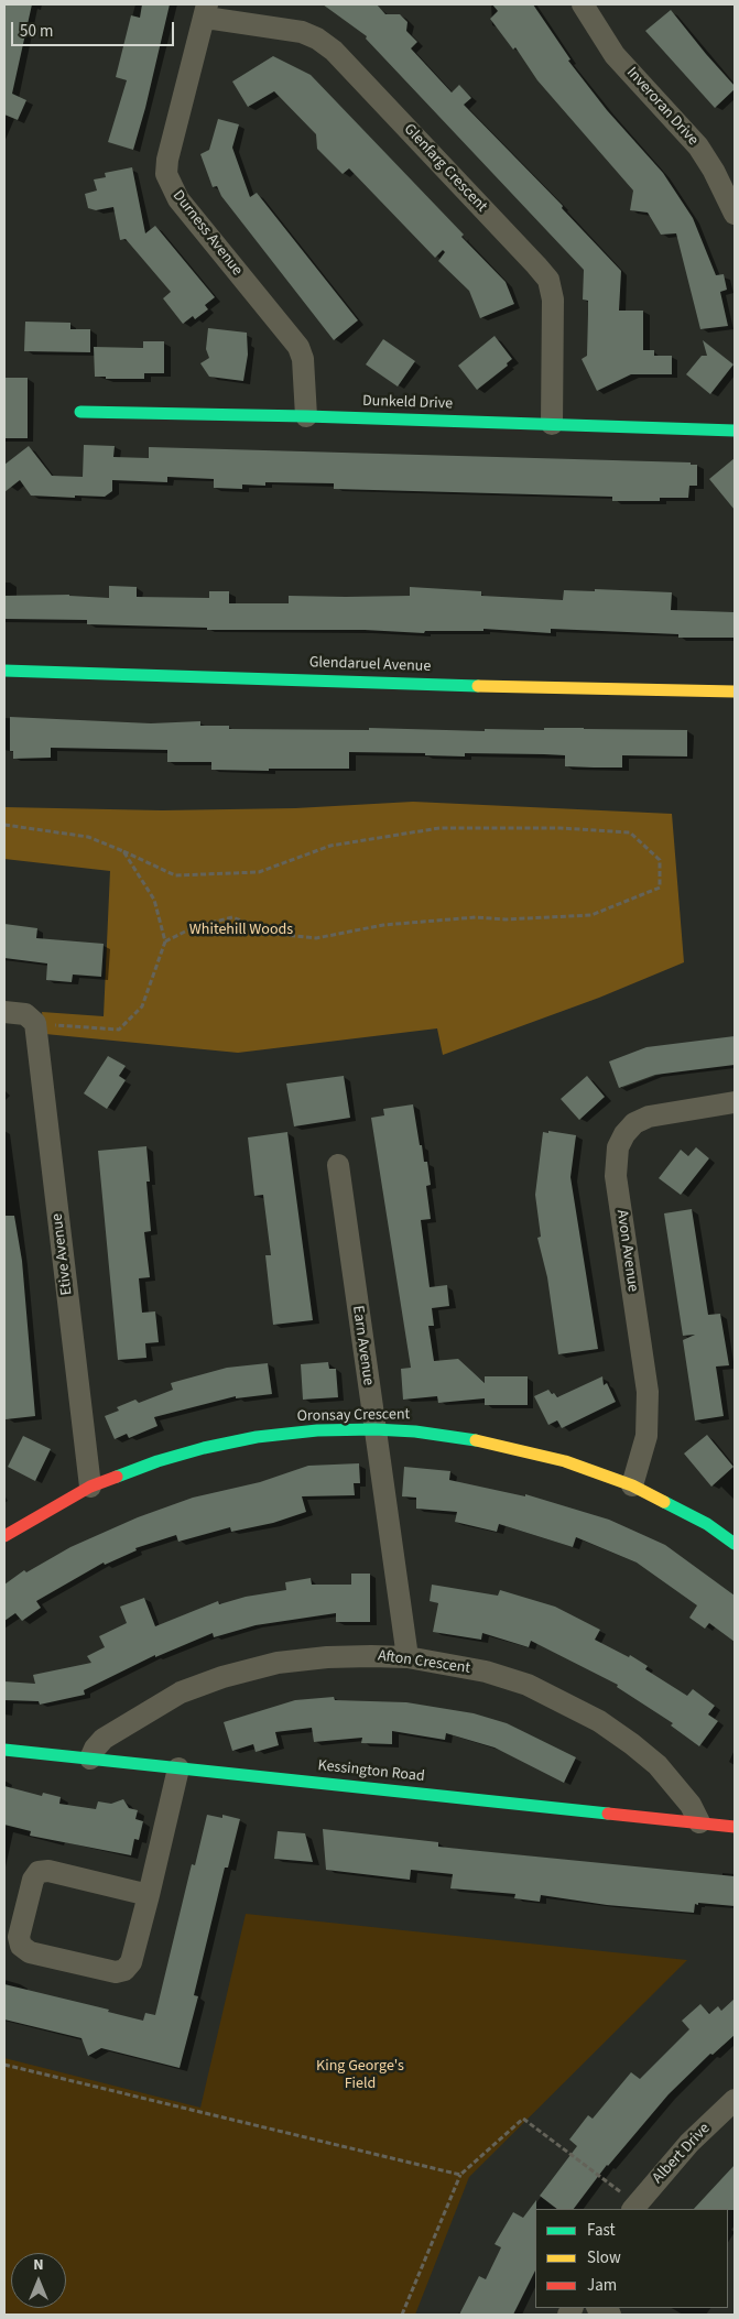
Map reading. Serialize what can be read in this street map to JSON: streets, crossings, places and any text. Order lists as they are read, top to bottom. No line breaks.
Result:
{"streets":{"street":["Inveroran Drive","Glenfarg Crescent","Durness Avenue","Dunkeld Drive","Glendaruel Avenue","Avon Avenue","Etive Avenue","Earn Avenue","Oronsay Crescent","Afton Crescent","Kessington Road","Albert Drive"]},"crossings":[["Glenfarg Crescent","Durness Avenue"],["Glenfarg Crescent","Dunkeld Drive"],["Durness Avenue","Dunkeld Drive"],["Avon Avenue","Oronsay Crescent"],["Etive Avenue","Oronsay Crescent"],["Earn Avenue","Oronsay Crescent"],["Earn Avenue","Afton Crescent"],["Afton Crescent","Kessington Road"]],"parks":["Whitehill Woods","King George's Field"],"legend":["Fast","Slow","Jam"],"scale_bar":"50 m","north":"top"}
